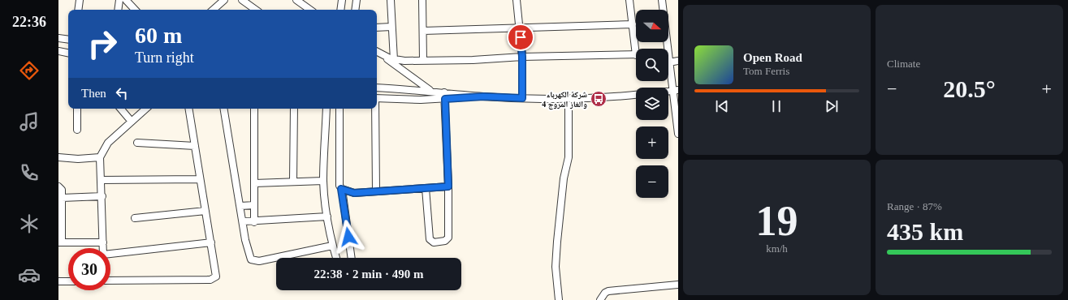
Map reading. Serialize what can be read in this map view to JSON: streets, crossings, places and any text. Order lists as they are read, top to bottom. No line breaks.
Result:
{"places":{"bus stop":["شركة الكهرباء والغاز المروج 4"]},"north":"right","page":{"tabs":"22:36","tile":["Climate",["19","km/h"],["Range · 87%","435 km"]],"map_buttons":["+","−"],"turn":["60 m","Turn right"],"song":["Open Road","Tom Ferris"],"heat":["−","20.5°","+"],"then":"Then","limit":"30","trip":"22:38 · 2 min · 490 m"}}
